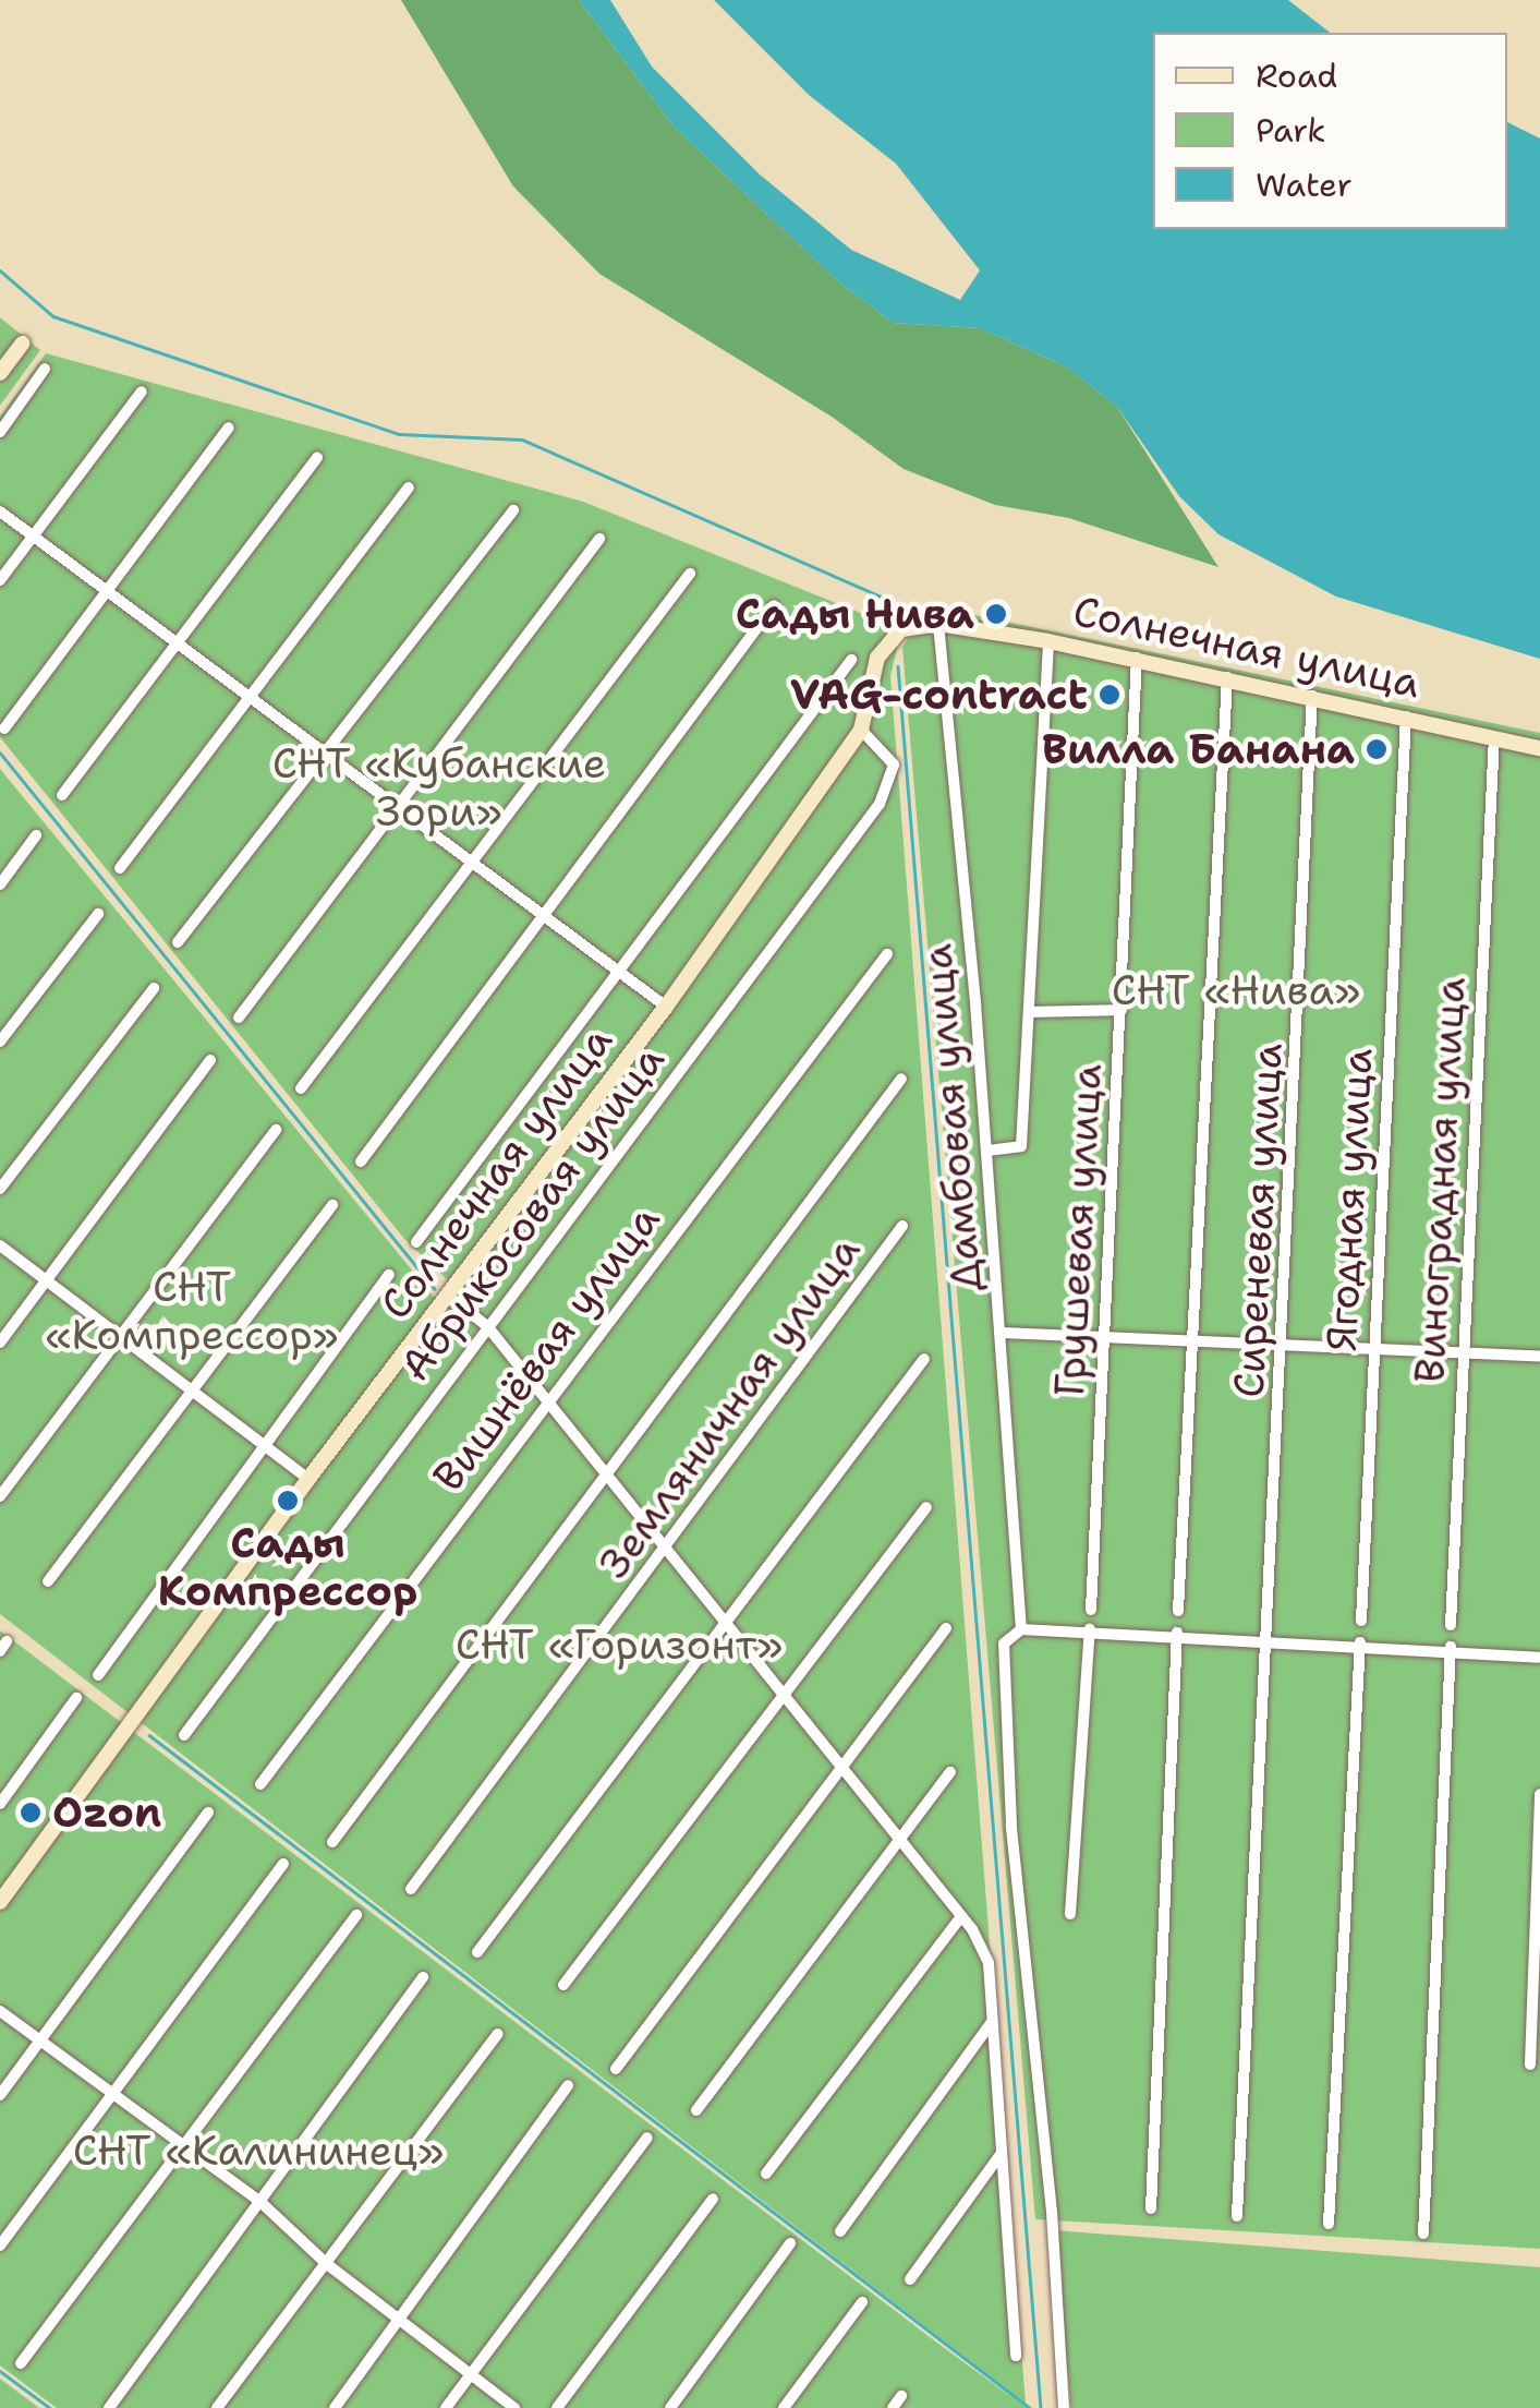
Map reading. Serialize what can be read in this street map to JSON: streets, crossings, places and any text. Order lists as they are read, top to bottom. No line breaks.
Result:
{"streets":{"street":["Солнечная улица","Дамбовая улица","Виноградная улица","Ягодная улица","Абрикосовая улица","Сиреневая улица","Грушевая улица","Вишнёвая улица","Земляничная улица"]},"crossings":[["Солнечная улица","Дамбовая улица"],["Солнечная улица","Виноградная улица"],["Солнечная улица","Ягодная улица"],["Солнечная улица","Абрикосовая улица"],["Солнечная улица","Сиреневая улица"],["Солнечная улица","Грушевая улица"]],"parks":["СНТ «Кубанские Зори»","СНТ «Нива»","СНТ «Компрессор»","СНТ «Горизонт»","СНТ «Калининец»"],"places":["Сады Нива","VAG-contract","Вилла Банана","Сады Компрессор","Ozon"],"legend":["Road","Park","Water"]}
